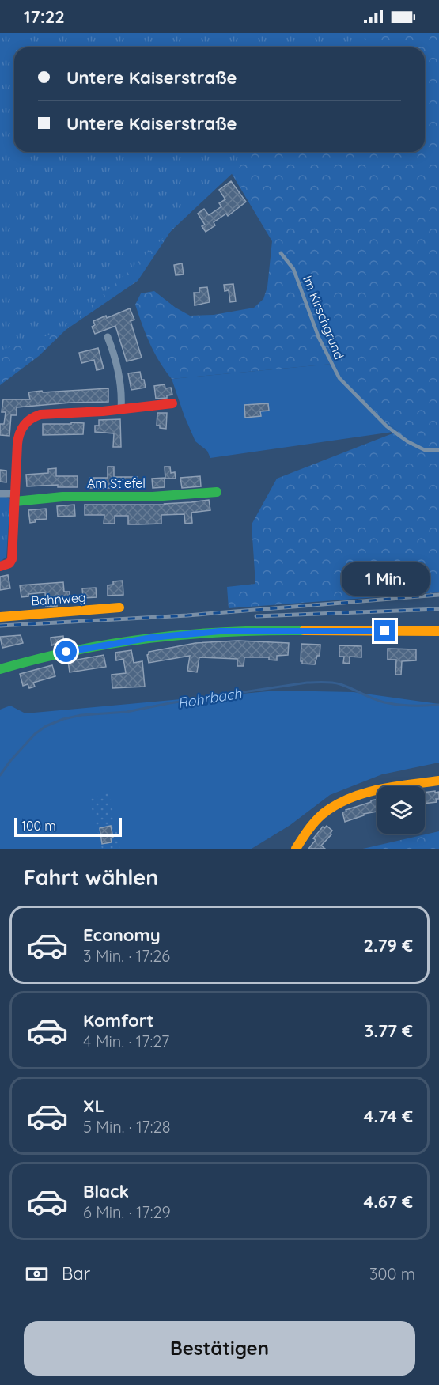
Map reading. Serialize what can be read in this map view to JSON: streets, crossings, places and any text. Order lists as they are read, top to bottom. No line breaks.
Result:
{"streets":{"street":["Am Stiefel","Bahnweg"],"lane":["Im Kirschgrund"]},"water":["Rohrbach"],"scale_bar":"100 m","page":{"status":"17:22","banner":["Untere Kaiserstraße","Untere Kaiserstraße"],"bubble":"1 Min.","scale":"100 m","heading":"Fahrt wählen","list":[{"name":"Economy","note":"3 Min. · 17:26","value":"2.79 €"},{"name":"Komfort","note":"4 Min. · 17:27","value":"3.77 €"},{"name":"XL","note":"5 Min. · 17:28","value":"4.74 €"},{"name":"Black","note":"6 Min. · 17:29","value":"4.67 €"}],"pay":["Bar","300 m"],"buttons":"Bestätigen"}}
